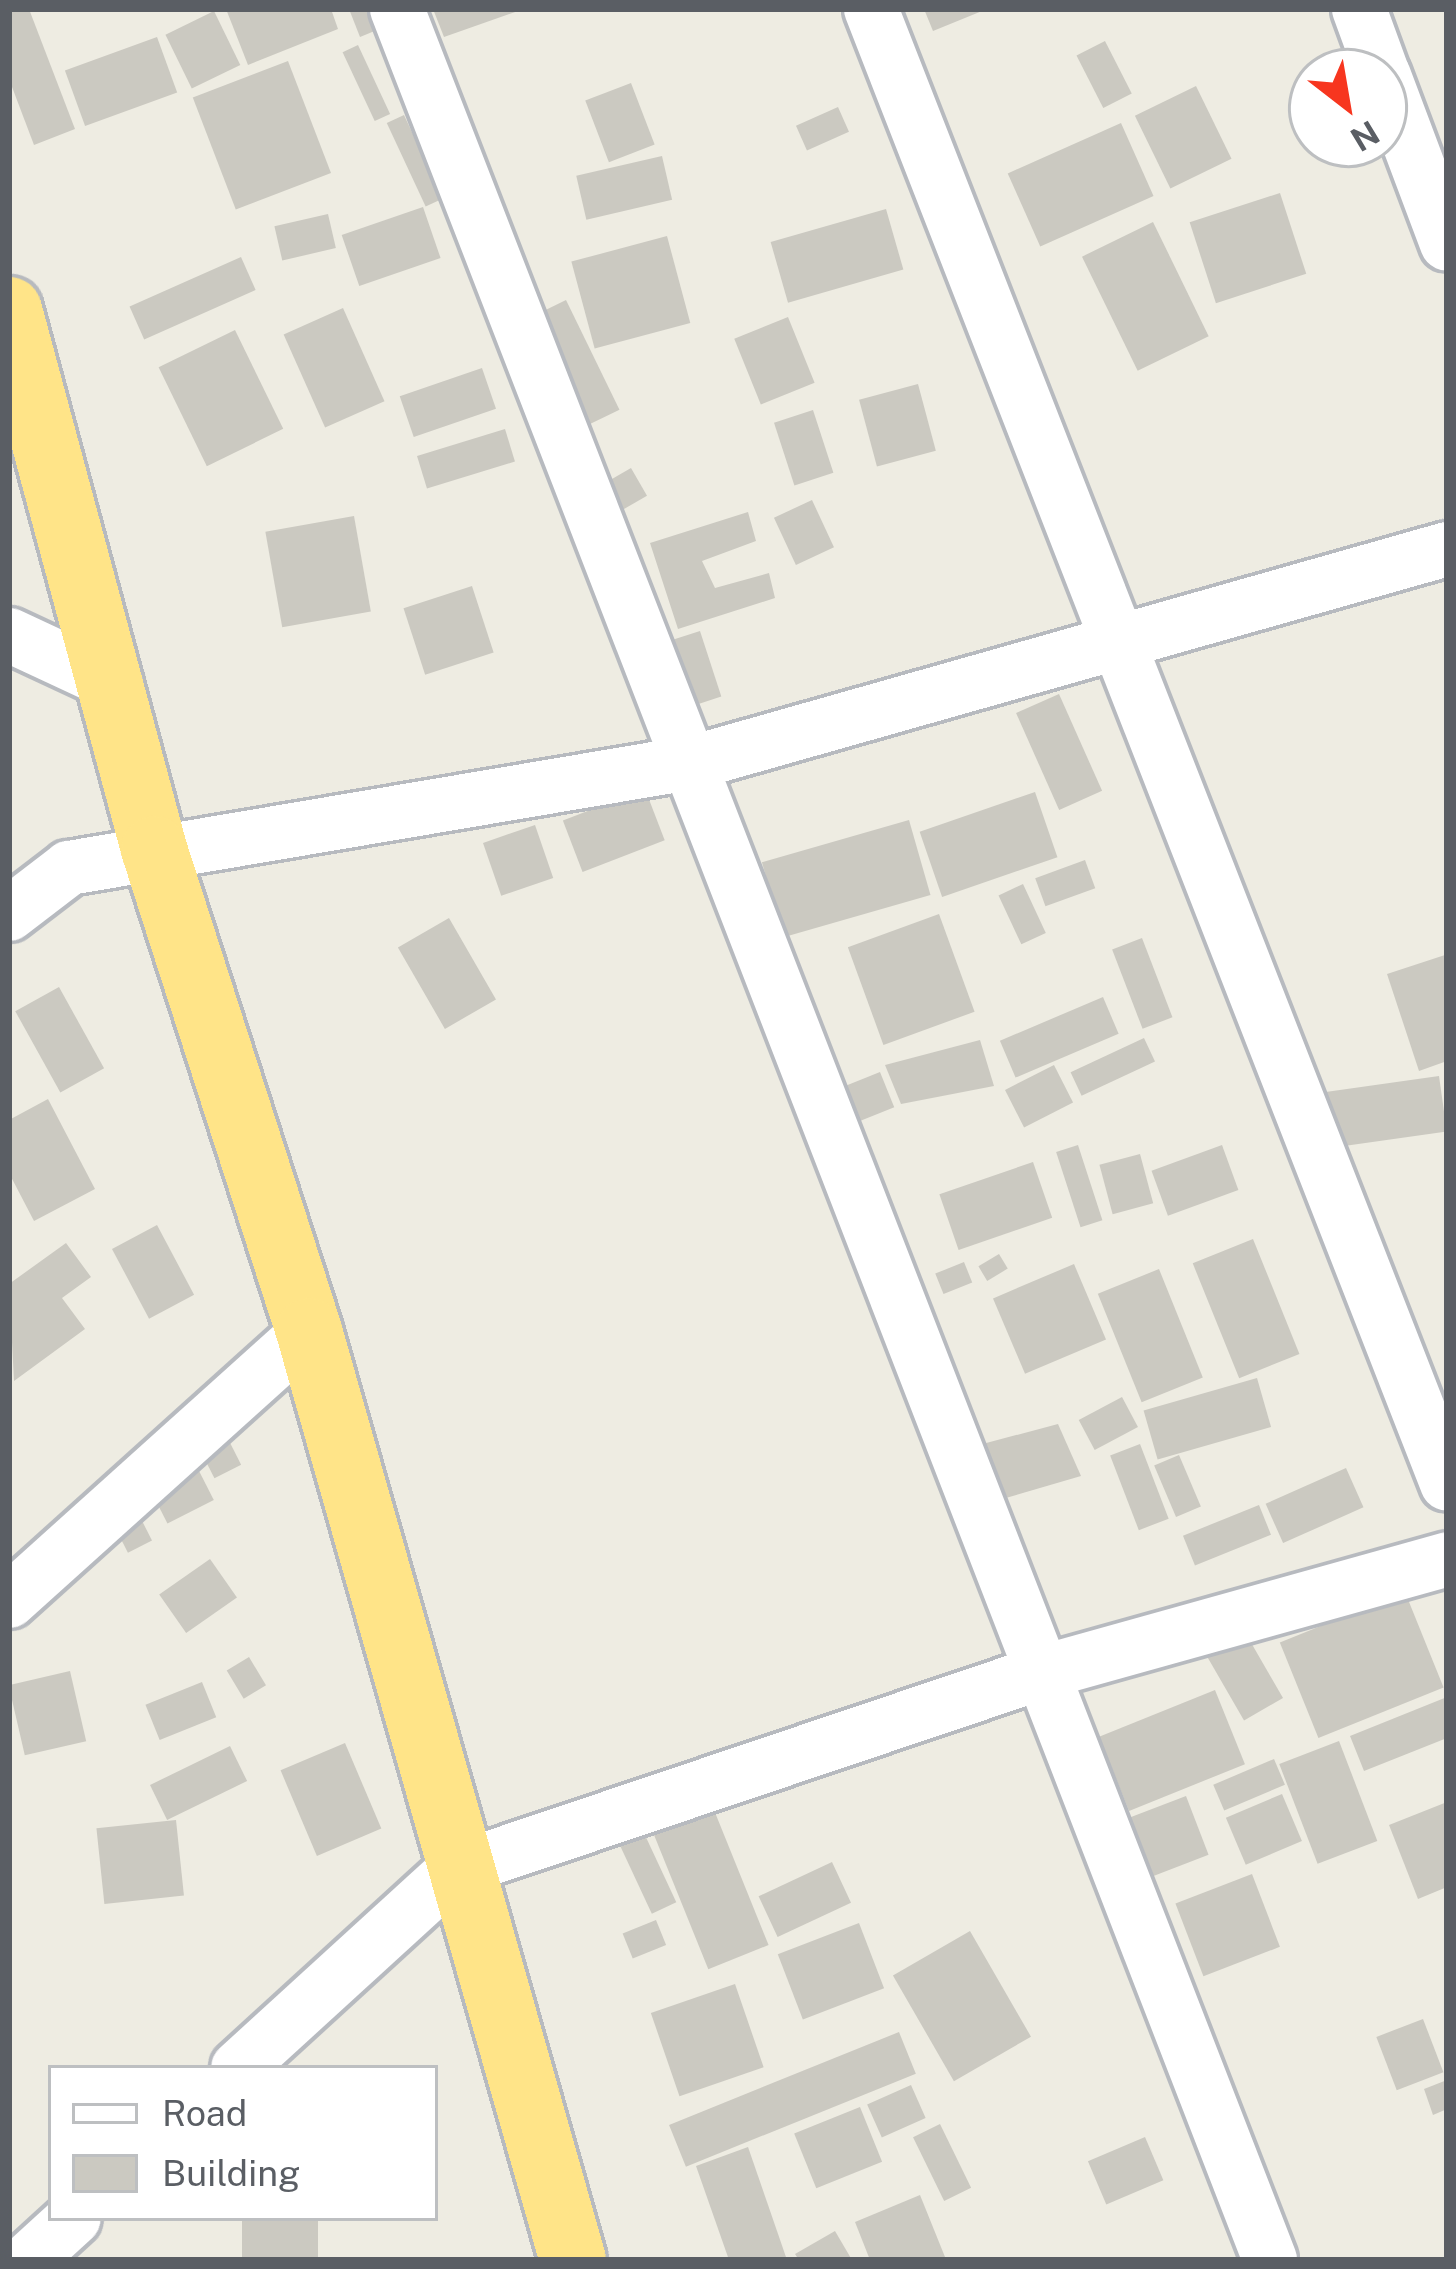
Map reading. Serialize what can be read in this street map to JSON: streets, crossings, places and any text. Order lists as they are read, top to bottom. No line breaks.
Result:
{"legend":["Road","Building"],"north":"bottom right"}
